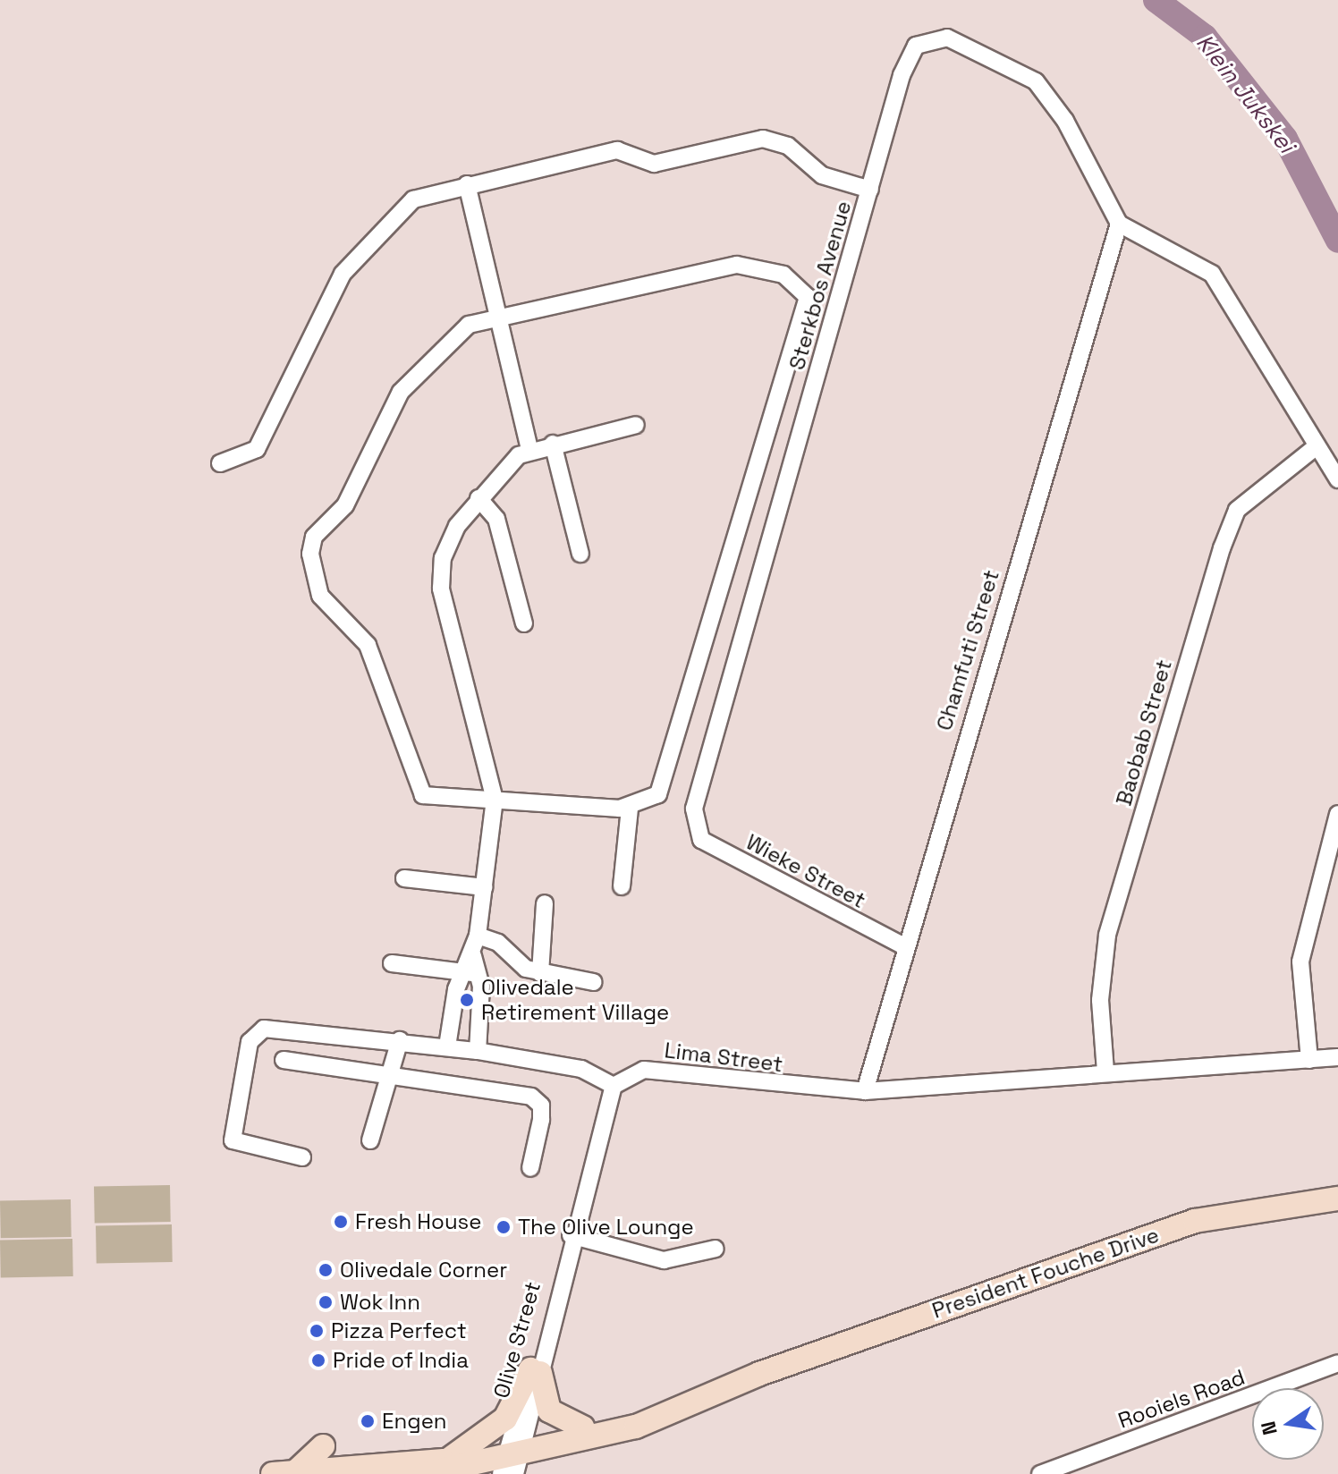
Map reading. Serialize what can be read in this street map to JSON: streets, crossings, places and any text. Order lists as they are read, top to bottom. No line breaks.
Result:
{"streets":{"street":["Sterkbos Avenue","Chamfuti Street","Baobab Street","Wieke Street","Lima Street","President Fouche Drive","Olive Street","Rooiels Road"]},"crossings":[["Sterkbos Avenue","Chamfuti Street"],["Sterkbos Avenue","Wieke Street"],["Chamfuti Street","Wieke Street"],["Chamfuti Street","Lima Street"],["Baobab Street","Lima Street"],["Lima Street","Olive Street"],["President Fouche Drive","Olive Street"]],"water":["Klein Jukskei"],"places":["Olivedale Retirement Village","Fresh House","The Olive Lounge","Olivedale Corner","Wok Inn","Pizza Perfect","Pride of India","Engen"],"north":"left"}
